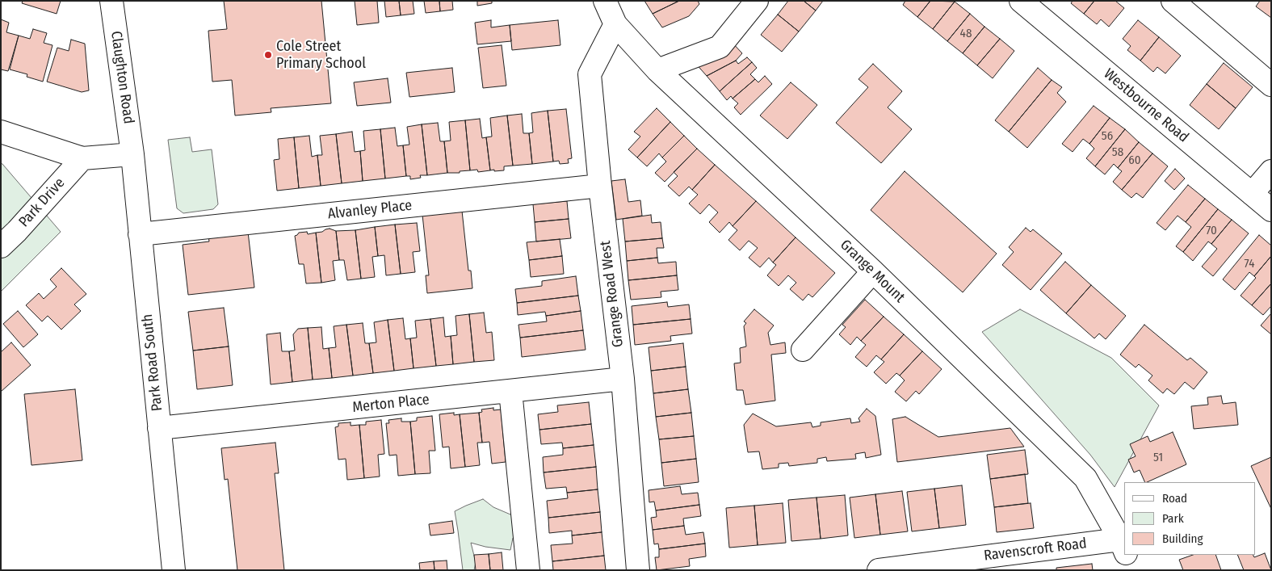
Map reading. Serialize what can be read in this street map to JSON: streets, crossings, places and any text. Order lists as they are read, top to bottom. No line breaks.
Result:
{"streets":{"street":["Claughton Road","Westbourne Road","Park Drive","Alvanley Place","Grange Mount","Grange Road West","Park Road South","Merton Place","Ravenscroft Road"]},"crossings":[["Claughton Road","Park Road South"],["Alvanley Place","Grange Road West"],["Alvanley Place","Park Road South"],["Grange Mount","Grange Road West"],["Grange Mount","Ravenscroft Road"],["Grange Road West","Merton Place"],["Park Road South","Merton Place"]],"places":["Cole Street Primary School"],"house_numbers":["48","56","58","60","70","74","51"],"legend":["Road","Park","Building"]}
